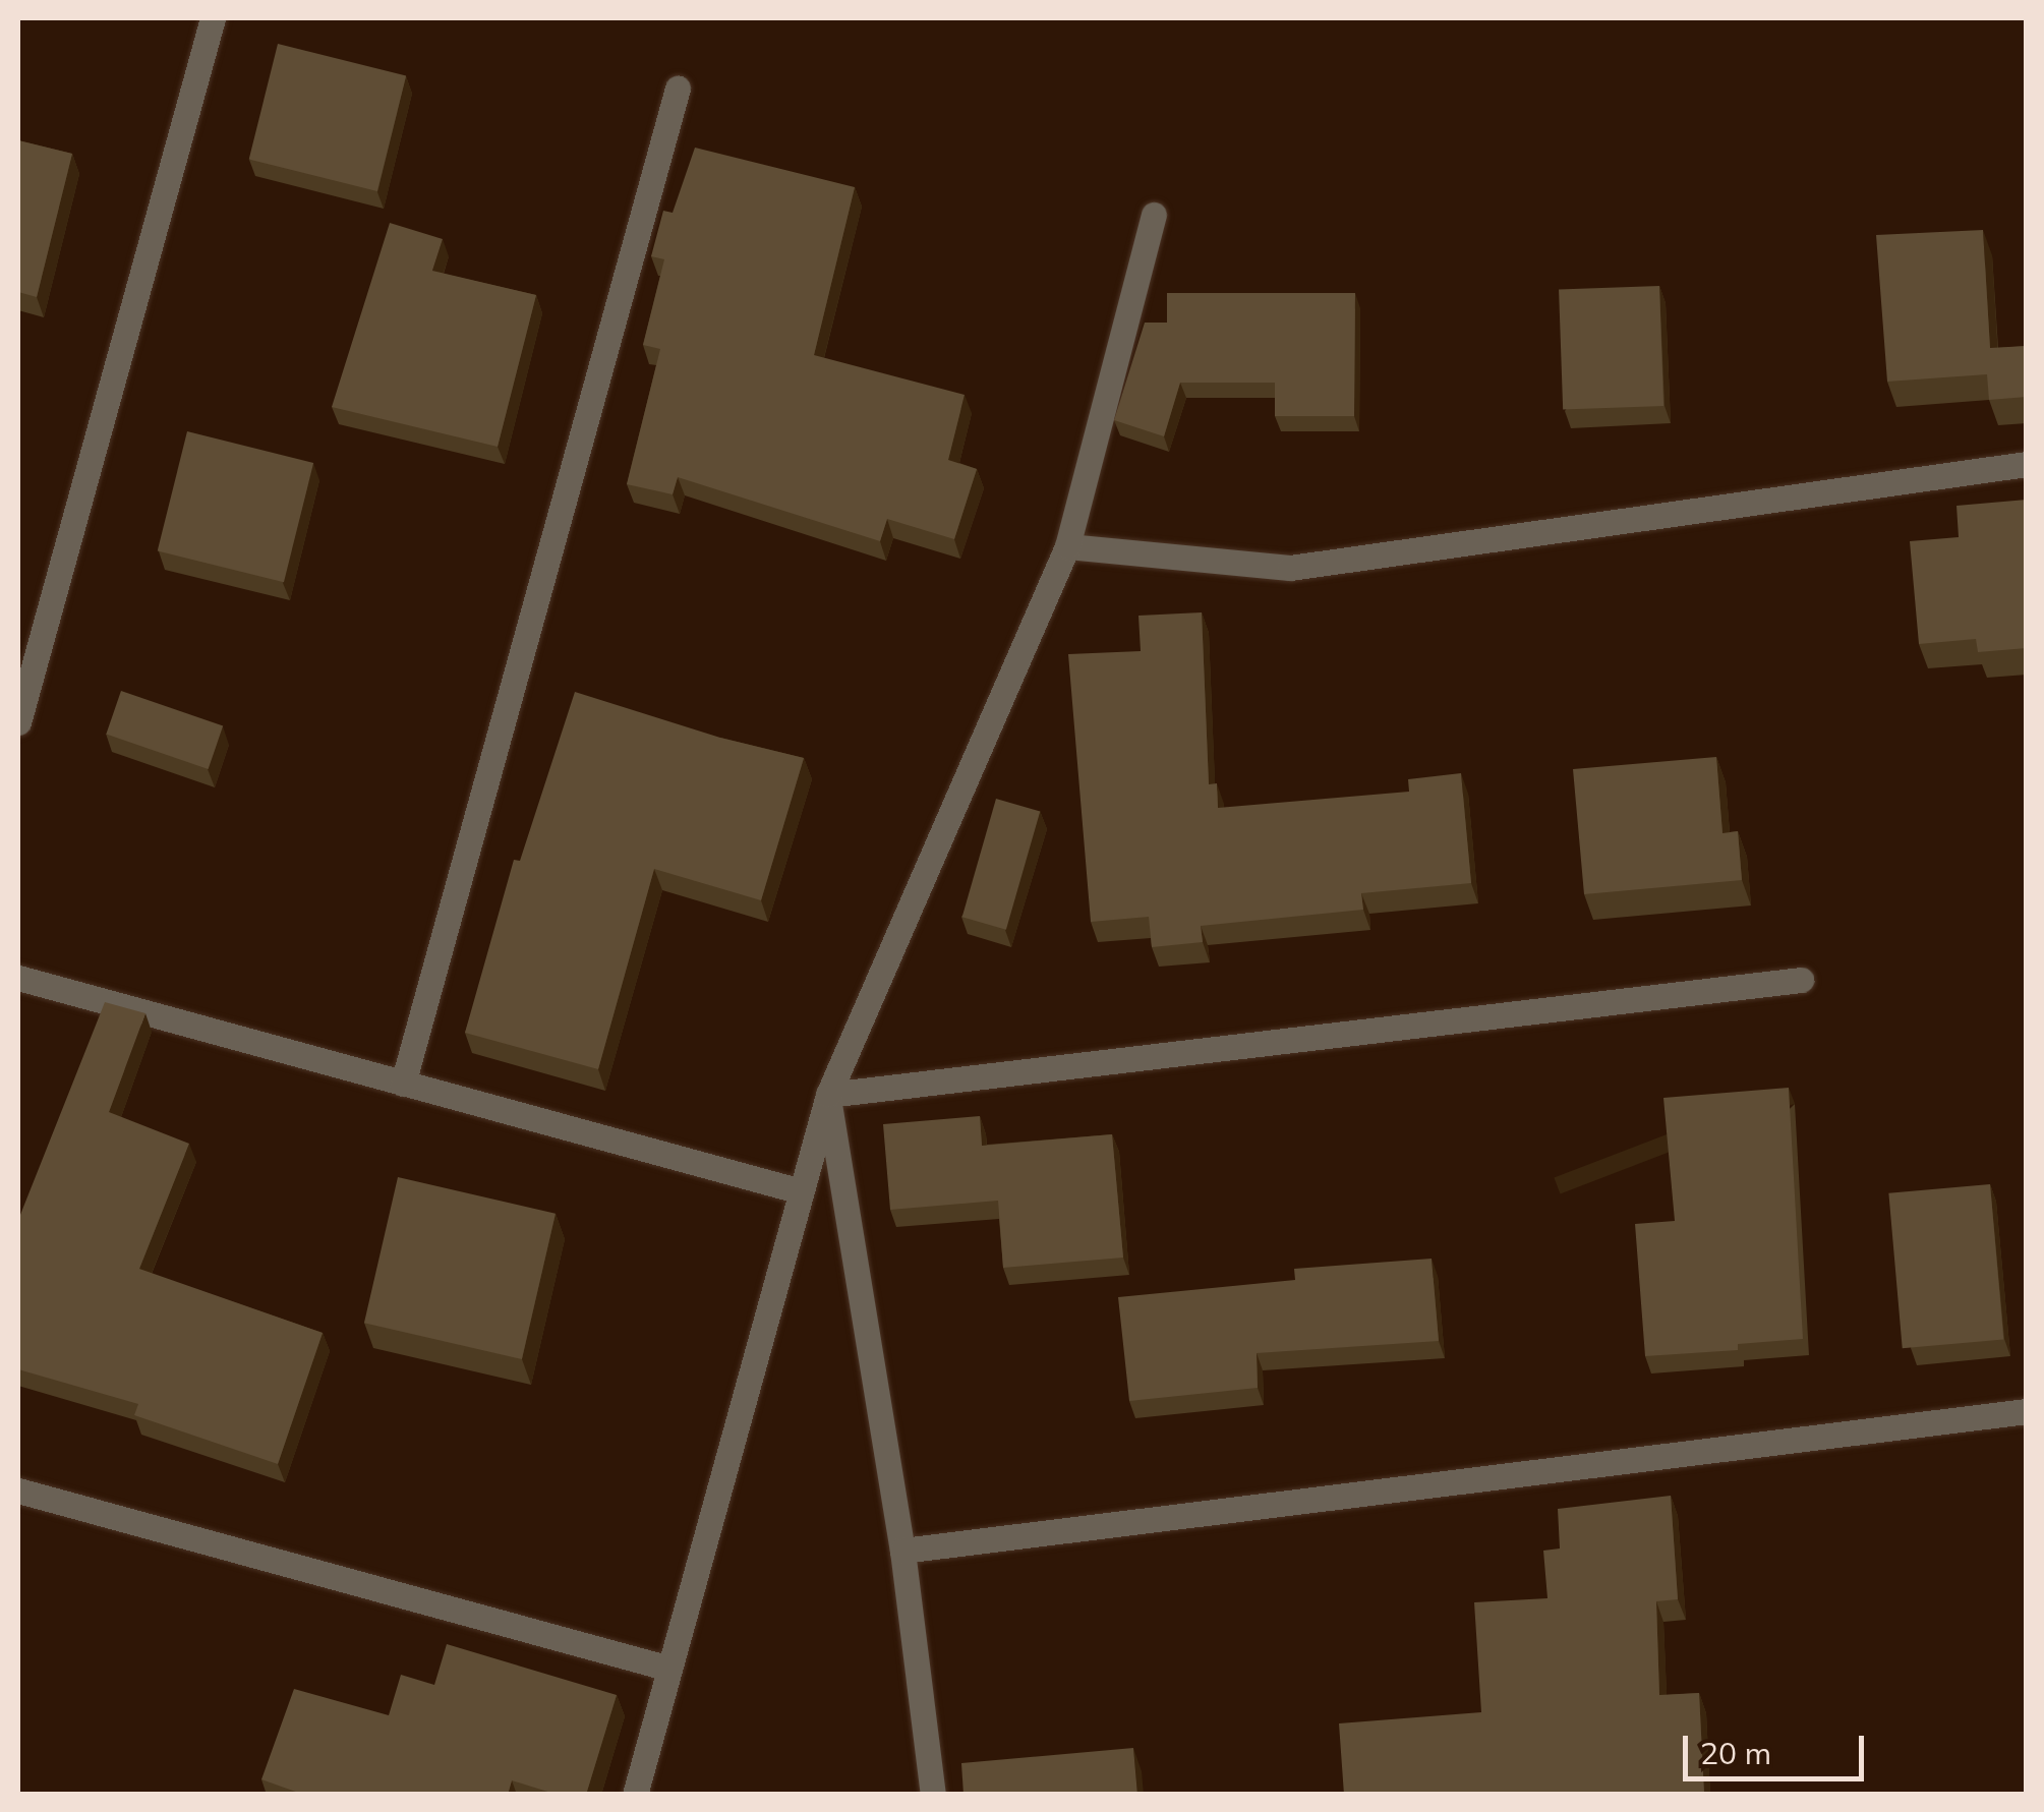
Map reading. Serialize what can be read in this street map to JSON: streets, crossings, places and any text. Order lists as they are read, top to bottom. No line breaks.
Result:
{"scale_bar":"20 m"}
